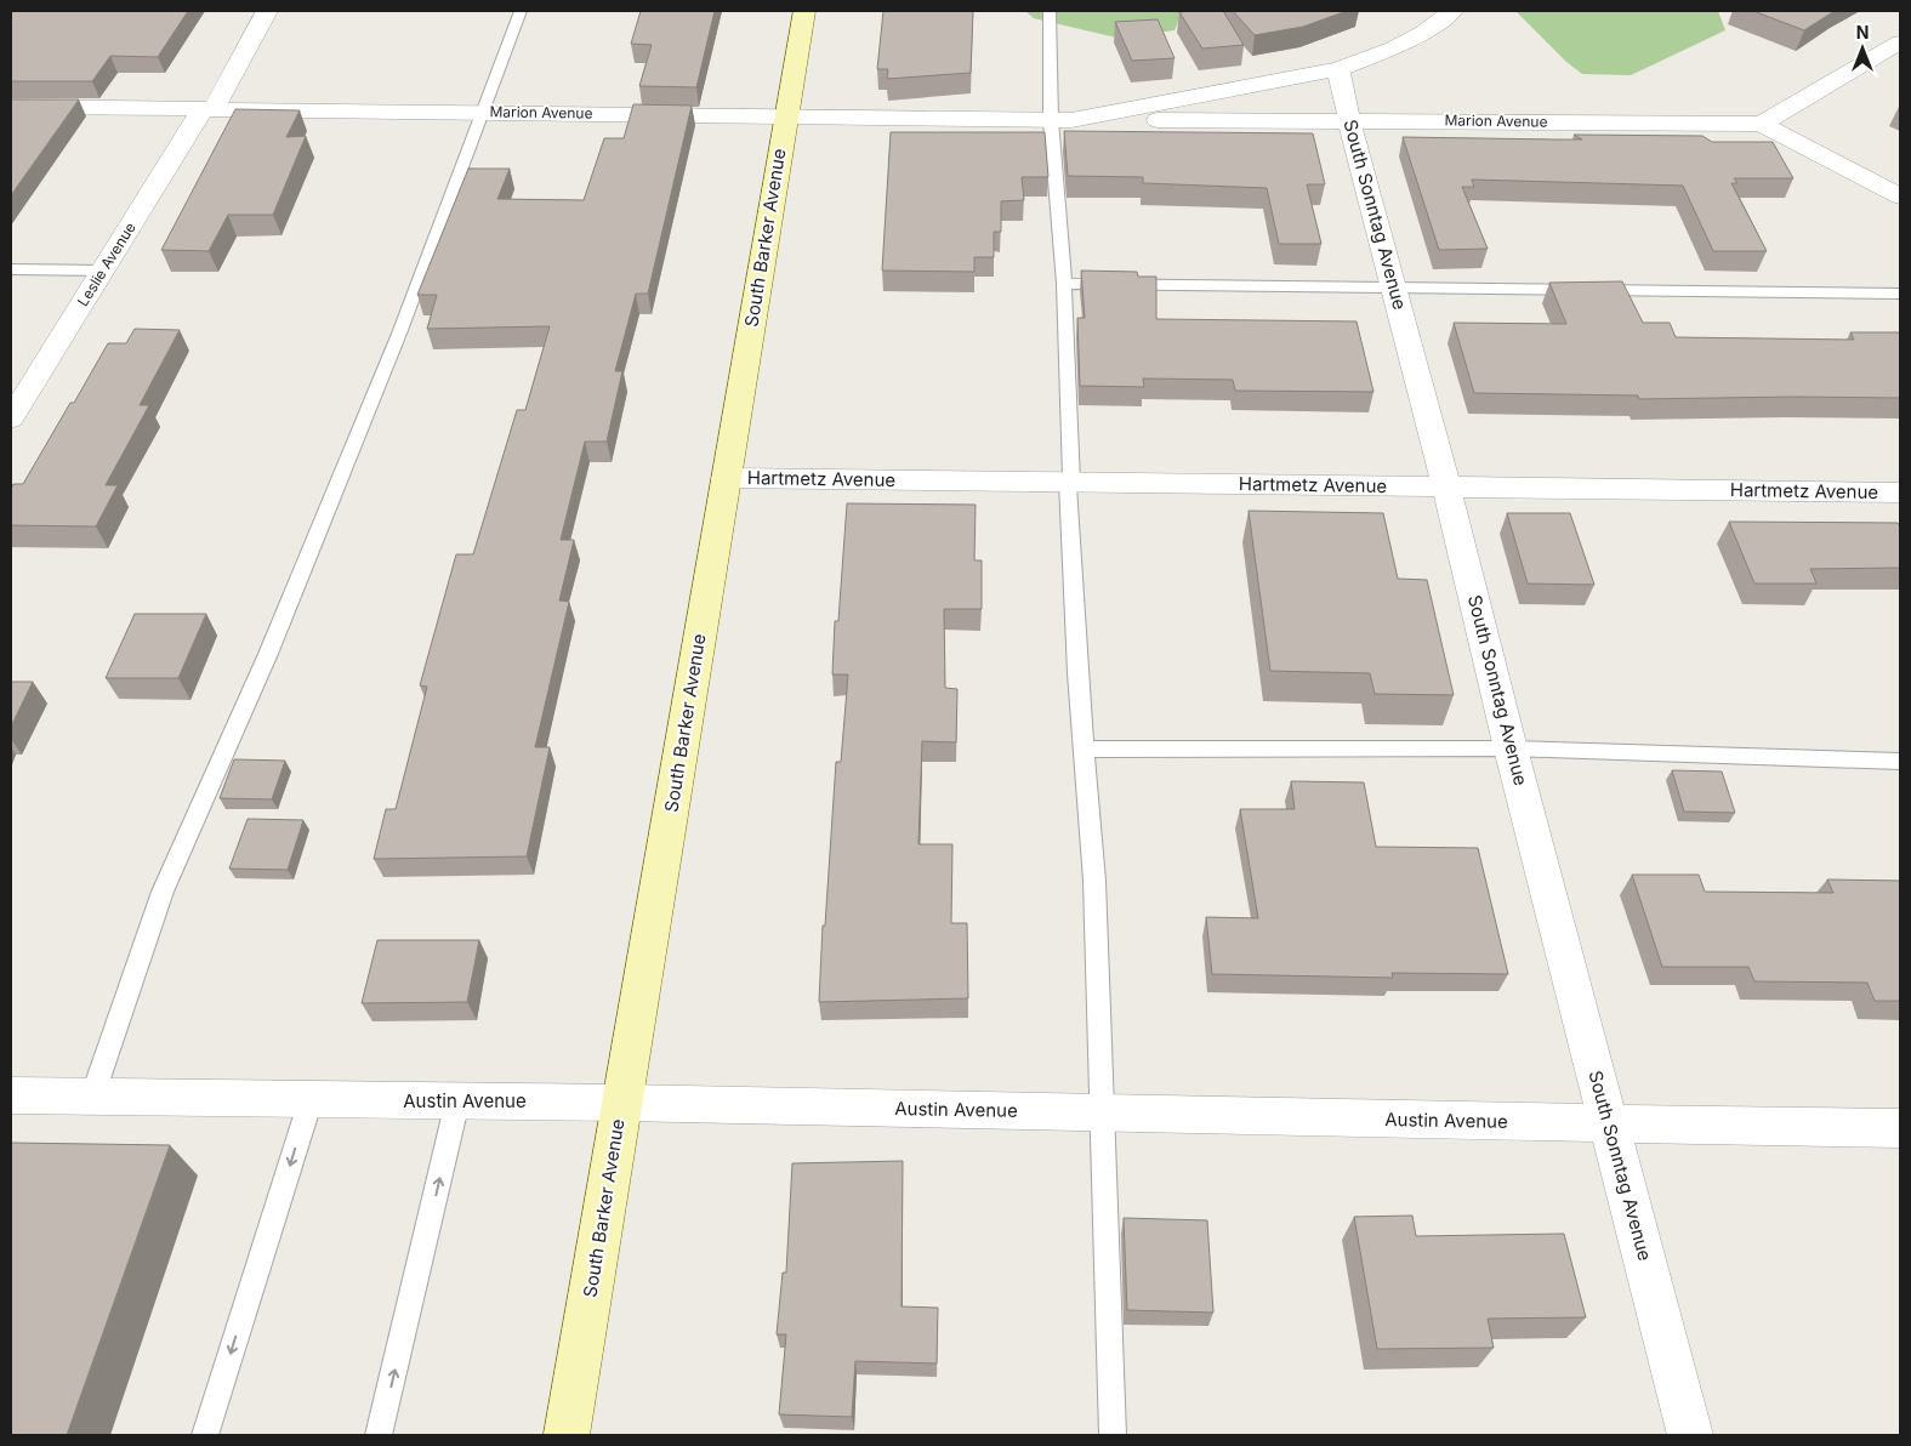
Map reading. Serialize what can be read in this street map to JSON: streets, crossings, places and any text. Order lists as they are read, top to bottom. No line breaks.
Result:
{"streets":{"main road":["South Barker Avenue"],"street":["Marion Avenue","South Sonntag Avenue","Leslie Avenue","Hartmetz Avenue","Austin Avenue"]},"crossings":[["Marion Avenue","South Sonntag Avenue"],["Marion Avenue","South Barker Avenue"],["Marion Avenue","Leslie Avenue"],["South Sonntag Avenue","Hartmetz Avenue"],["South Sonntag Avenue","Austin Avenue"],["South Barker Avenue","Hartmetz Avenue"],["South Barker Avenue","Austin Avenue"]],"north":"top"}
